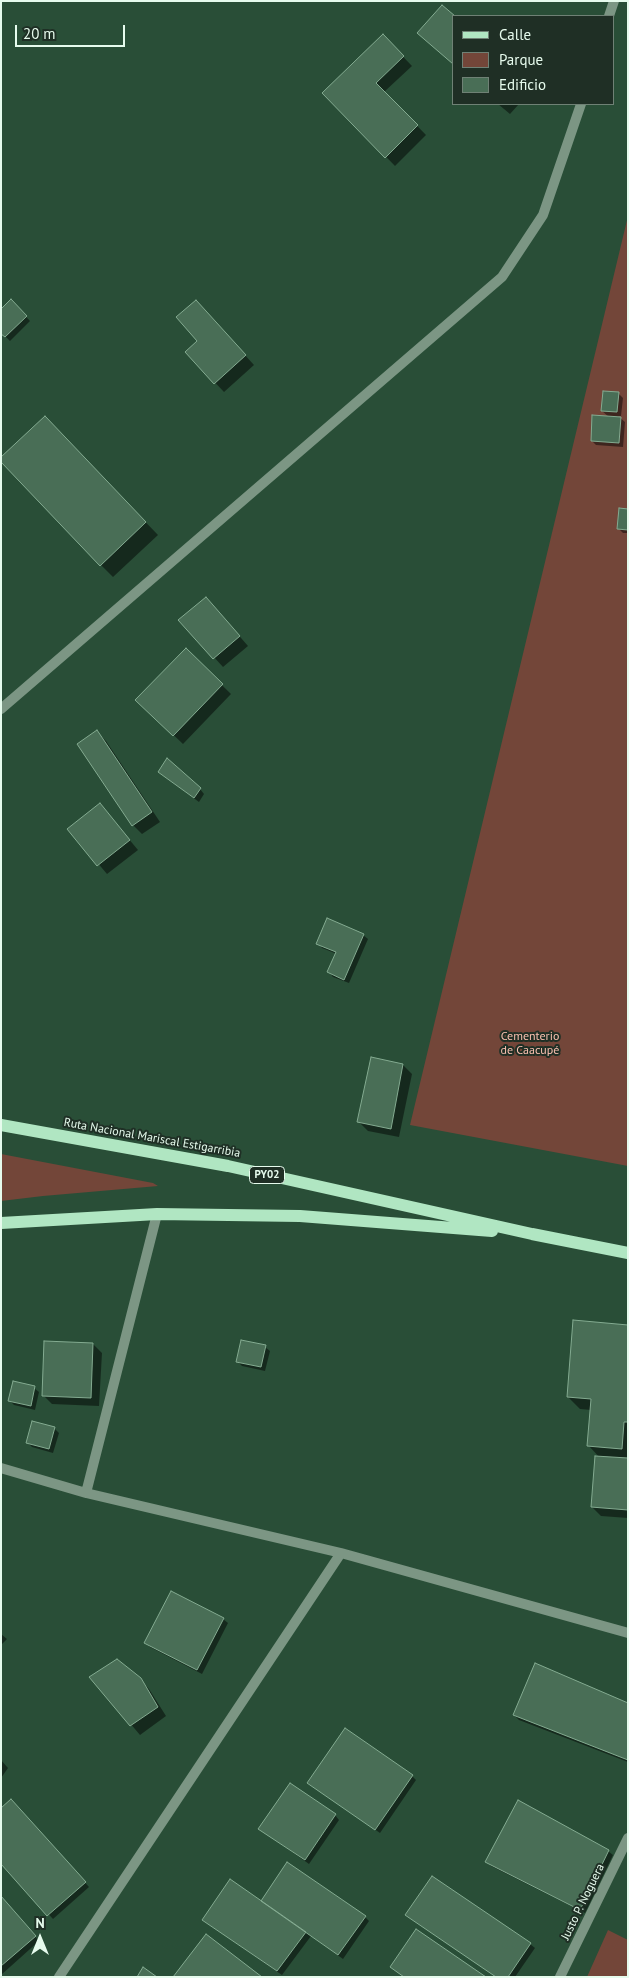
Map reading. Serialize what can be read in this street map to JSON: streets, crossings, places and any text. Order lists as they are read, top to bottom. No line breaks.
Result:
{"streets":{"main road":["Ruta Nacional Mariscal Estigarribia","PY02"],"street":["Justo P. Noguera"]},"parks":["Cementerio de Caacupé"],"legend":["Calle","Parque","Edificio"],"scale_bar":"20 m","north":"top"}
